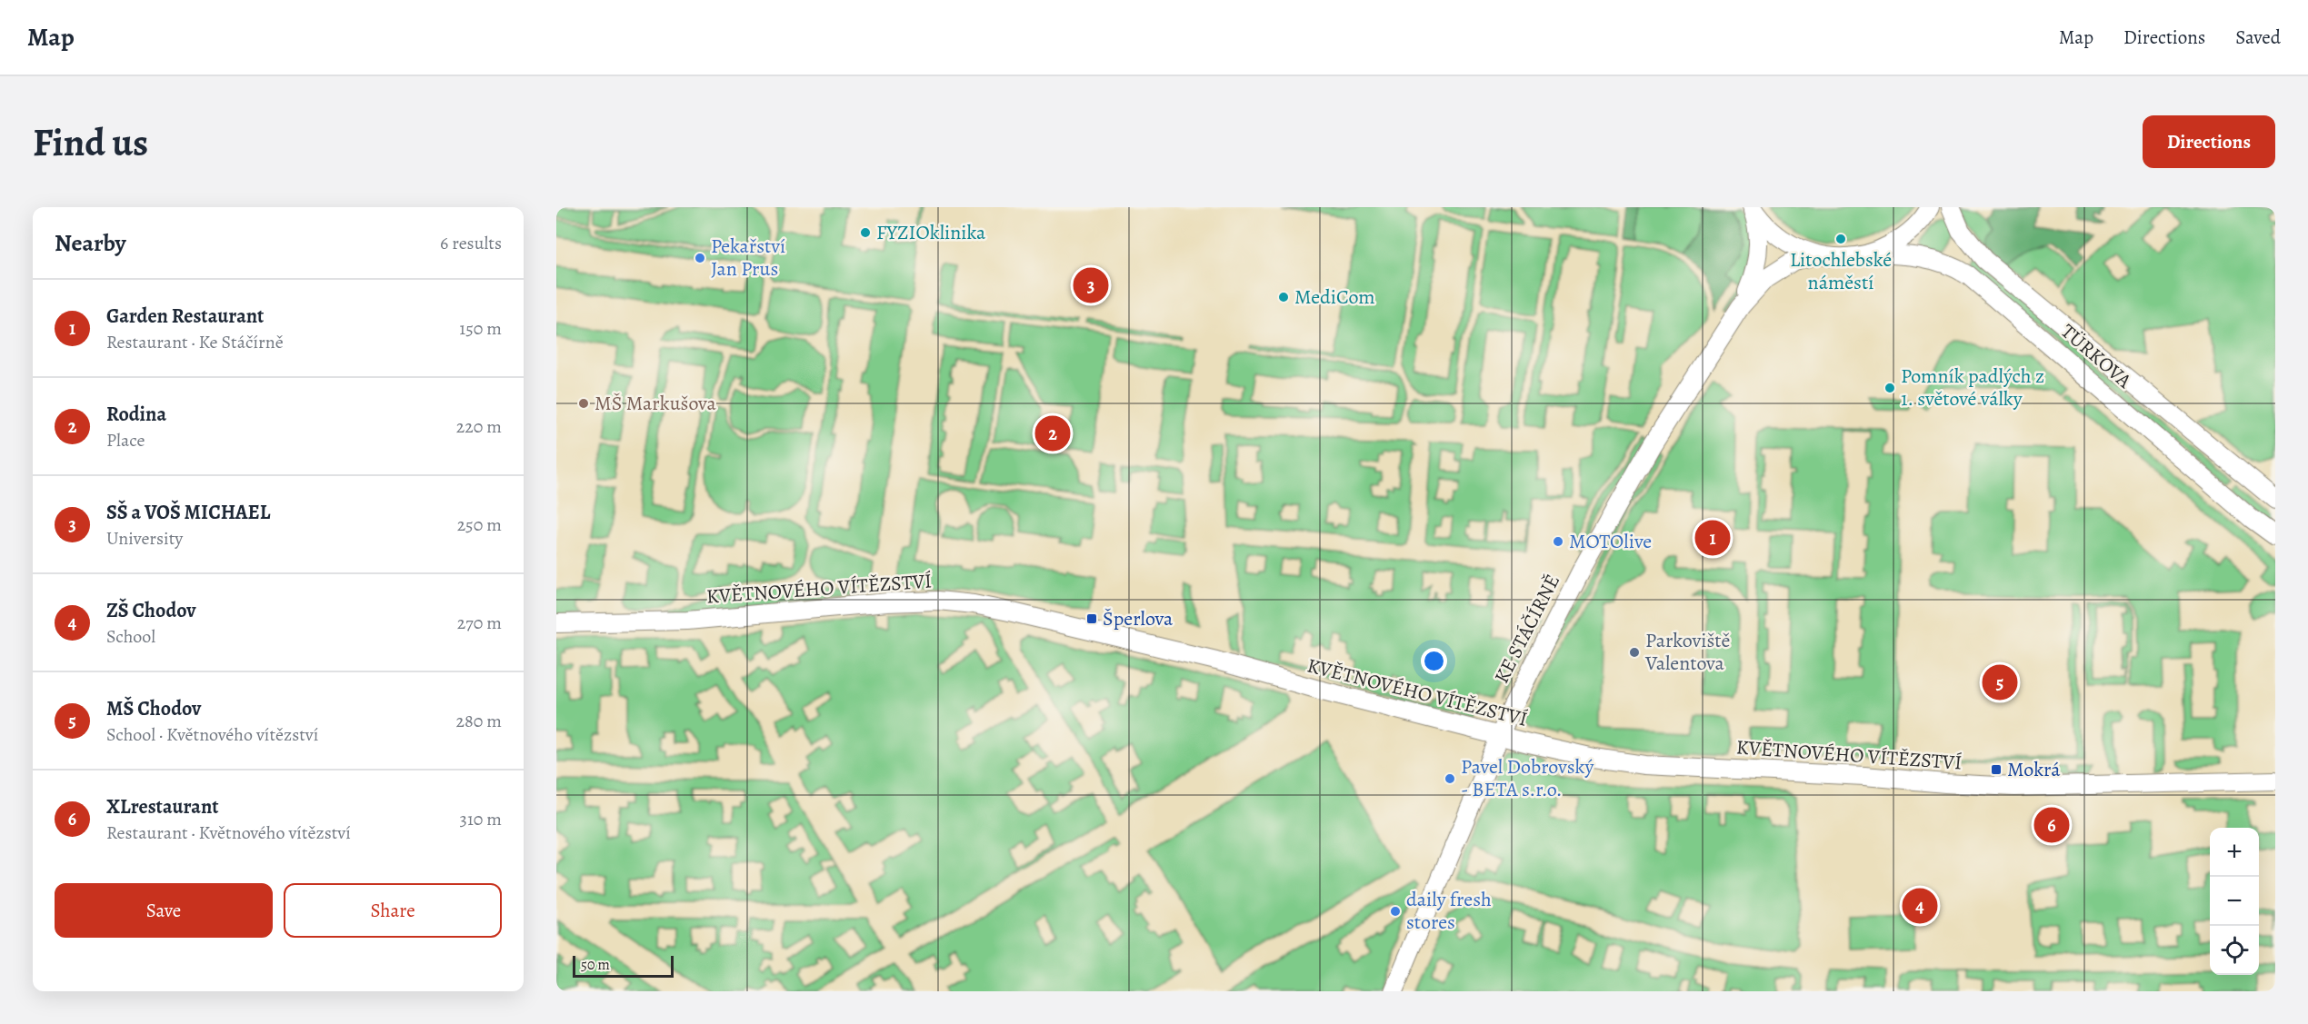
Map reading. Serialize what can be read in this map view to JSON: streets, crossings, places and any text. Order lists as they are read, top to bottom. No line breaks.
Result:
{"streets":{"street":["TÜRKOVA","KVĚTNOVÉHO VÍTĚZSTVÍ","KE STÁČÍRNĚ"]},"crossings":[["KVĚTNOVÉHO VÍTĚZSTVÍ","KE STÁČÍRNĚ"]],"places":{"other":["FYZIOklinika","Litochlebské náměstí","Pekařství Jan Prus","MediCom","Pomník padlých z 1. světové války","MŠ Markušova","MOTOlive","Parkoviště Valentova","Pavel Dobrovský - BETA s.r.o.","daily fresh stores"],"transit":["Šperlova","Mokrá"]},"scale_bar":"50 m","page":{"header":"Map","nav":["Map","Directions","Saved"],"buttons":["Directions",["Save","Share"]],"title":"Find us","heading":["Nearby","6 results"],"pins":["3","2","1","5","6","4"],"list":[{"mark":"1","name":"Garden Restaurant","note":"Restaurant · Ke Stáčírně","value":"150 m"},{"mark":"2","name":"Rodina","note":"Place","value":"220 m"},{"mark":"3","name":"SŠ a VOŠ MICHAEL","note":"University","value":"250 m"},{"mark":"4","name":"ZŠ Chodov","note":"School","value":"270 m"},{"mark":"5","name":"MŠ Chodov","note":"School · Květnového vítězství","value":"280 m"},{"mark":"6","name":"XLrestaurant","note":"Restaurant · Květnového vítězství","value":"310 m"}],"map_buttons":["+","−"],"scale":"50 m"}}
